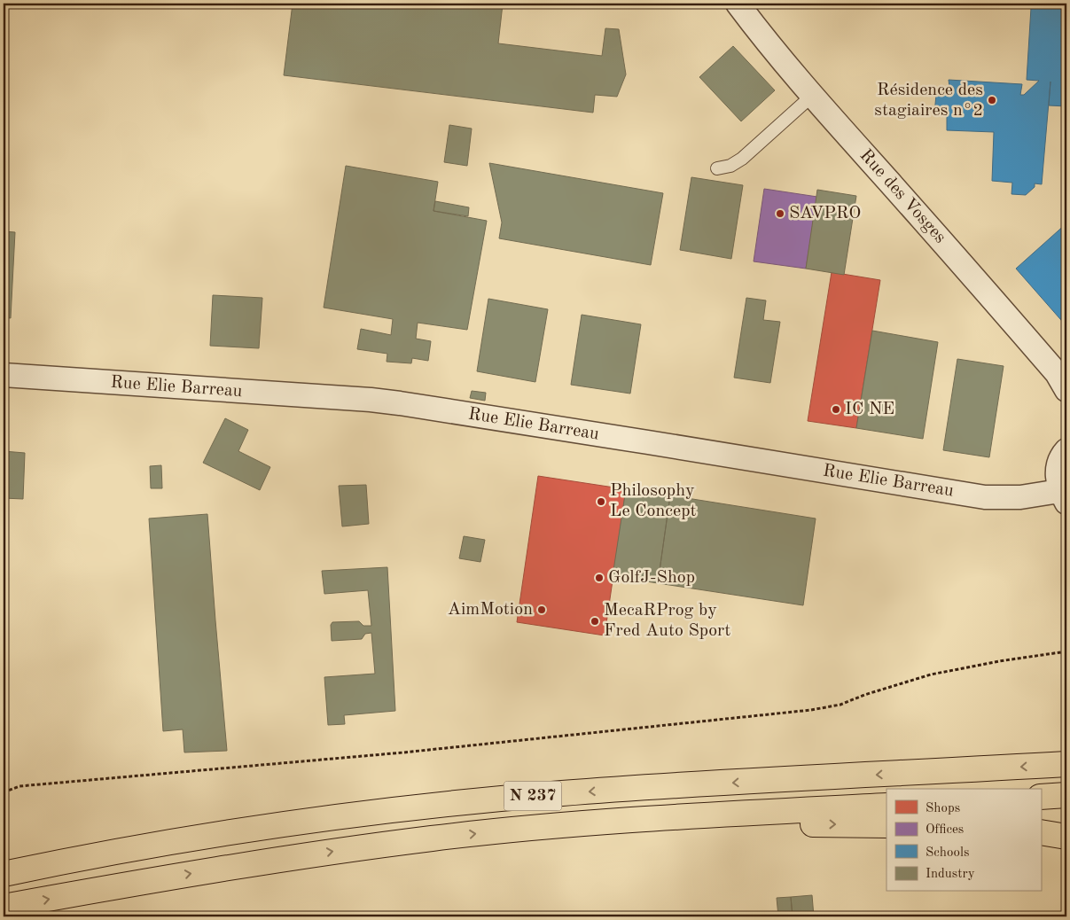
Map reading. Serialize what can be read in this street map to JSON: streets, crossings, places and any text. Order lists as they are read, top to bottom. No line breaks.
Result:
{"streets":{"highway":["N 237"],"street":["Rue des Vosges","Rue Elie Barreau"]},"places":["Résidence des stagiaires n°2","SAVPRO","IC NE","Philosophy Le Concept","GolfJ-Shop","AimMotion","MecaRProg by Fred Auto Sport"],"legend":["Shops","Offices","Schools","Industry"]}
